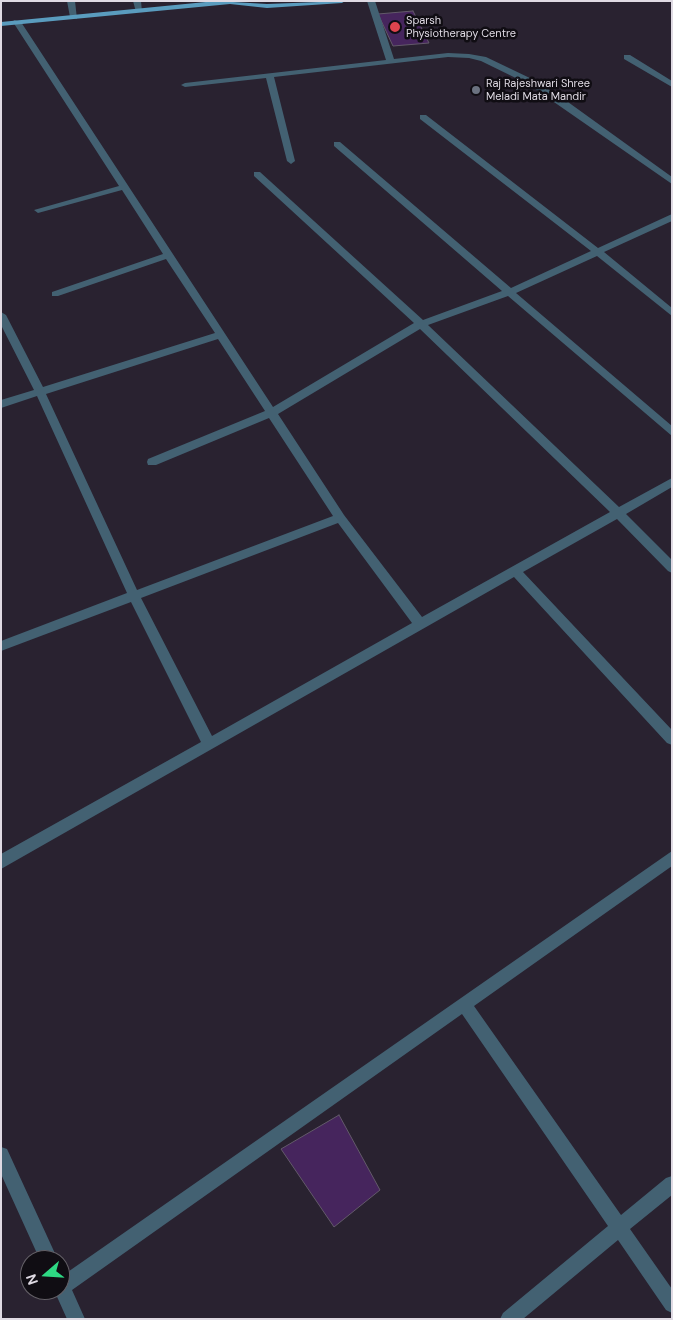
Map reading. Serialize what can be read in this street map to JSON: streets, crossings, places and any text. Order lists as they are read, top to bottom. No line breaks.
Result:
{"places":["Sparsh Physiotherapy Centre","Raj Rajeshwari Shree Meladi Mata Mandir"],"north":"left"}
